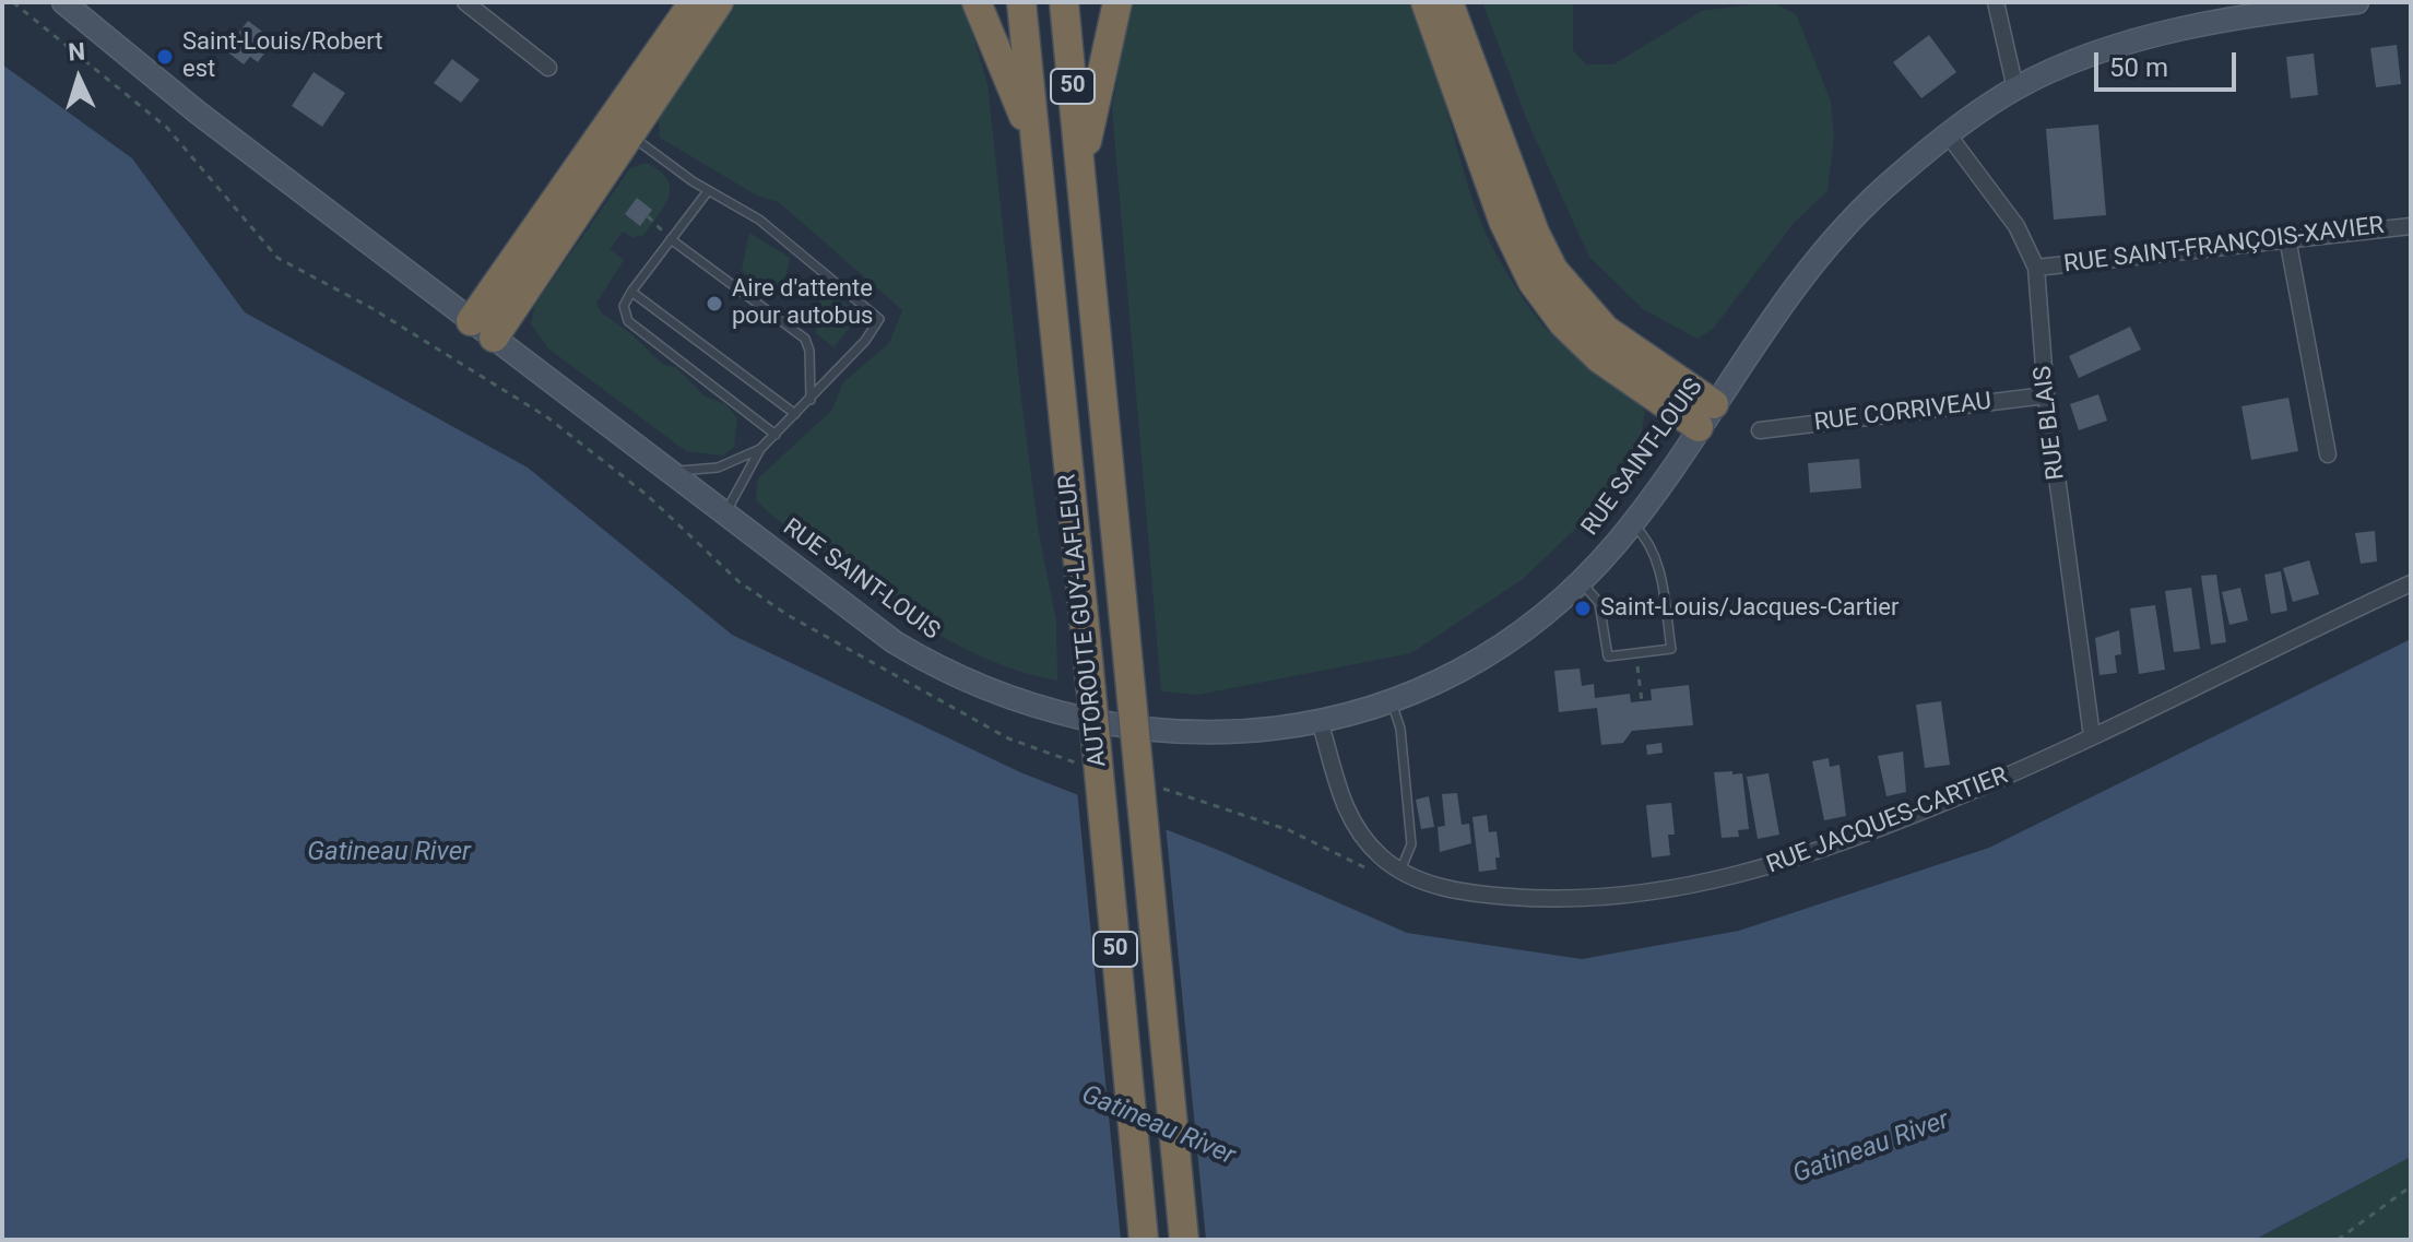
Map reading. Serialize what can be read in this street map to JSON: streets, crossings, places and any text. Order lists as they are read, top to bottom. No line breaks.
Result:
{"streets":{"highway":["50","AUTOROUTE GUY-LAFLEUR"],"main road":["RUE SAINT-LOUIS"],"street":["RUE SAINT-FRANÇOIS-XAVIER","RUE CORRIVEAU","RUE BLAIS","RUE JACQUES-CARTIER"]},"crossings":[["RUE SAINT-FRANÇOIS-XAVIER","RUE BLAIS"],["RUE CORRIVEAU","RUE BLAIS"],["RUE BLAIS","RUE SAINT-LOUIS"],["RUE BLAIS","RUE JACQUES-CARTIER"],["RUE SAINT-LOUIS","RUE JACQUES-CARTIER"]],"water":["Gatineau River"],"places":["Saint-Louis/Robert est","Aire d'attente pour autobus","Saint-Louis/Jacques-Cartier"],"scale_bar":"50 m","north":"top"}
